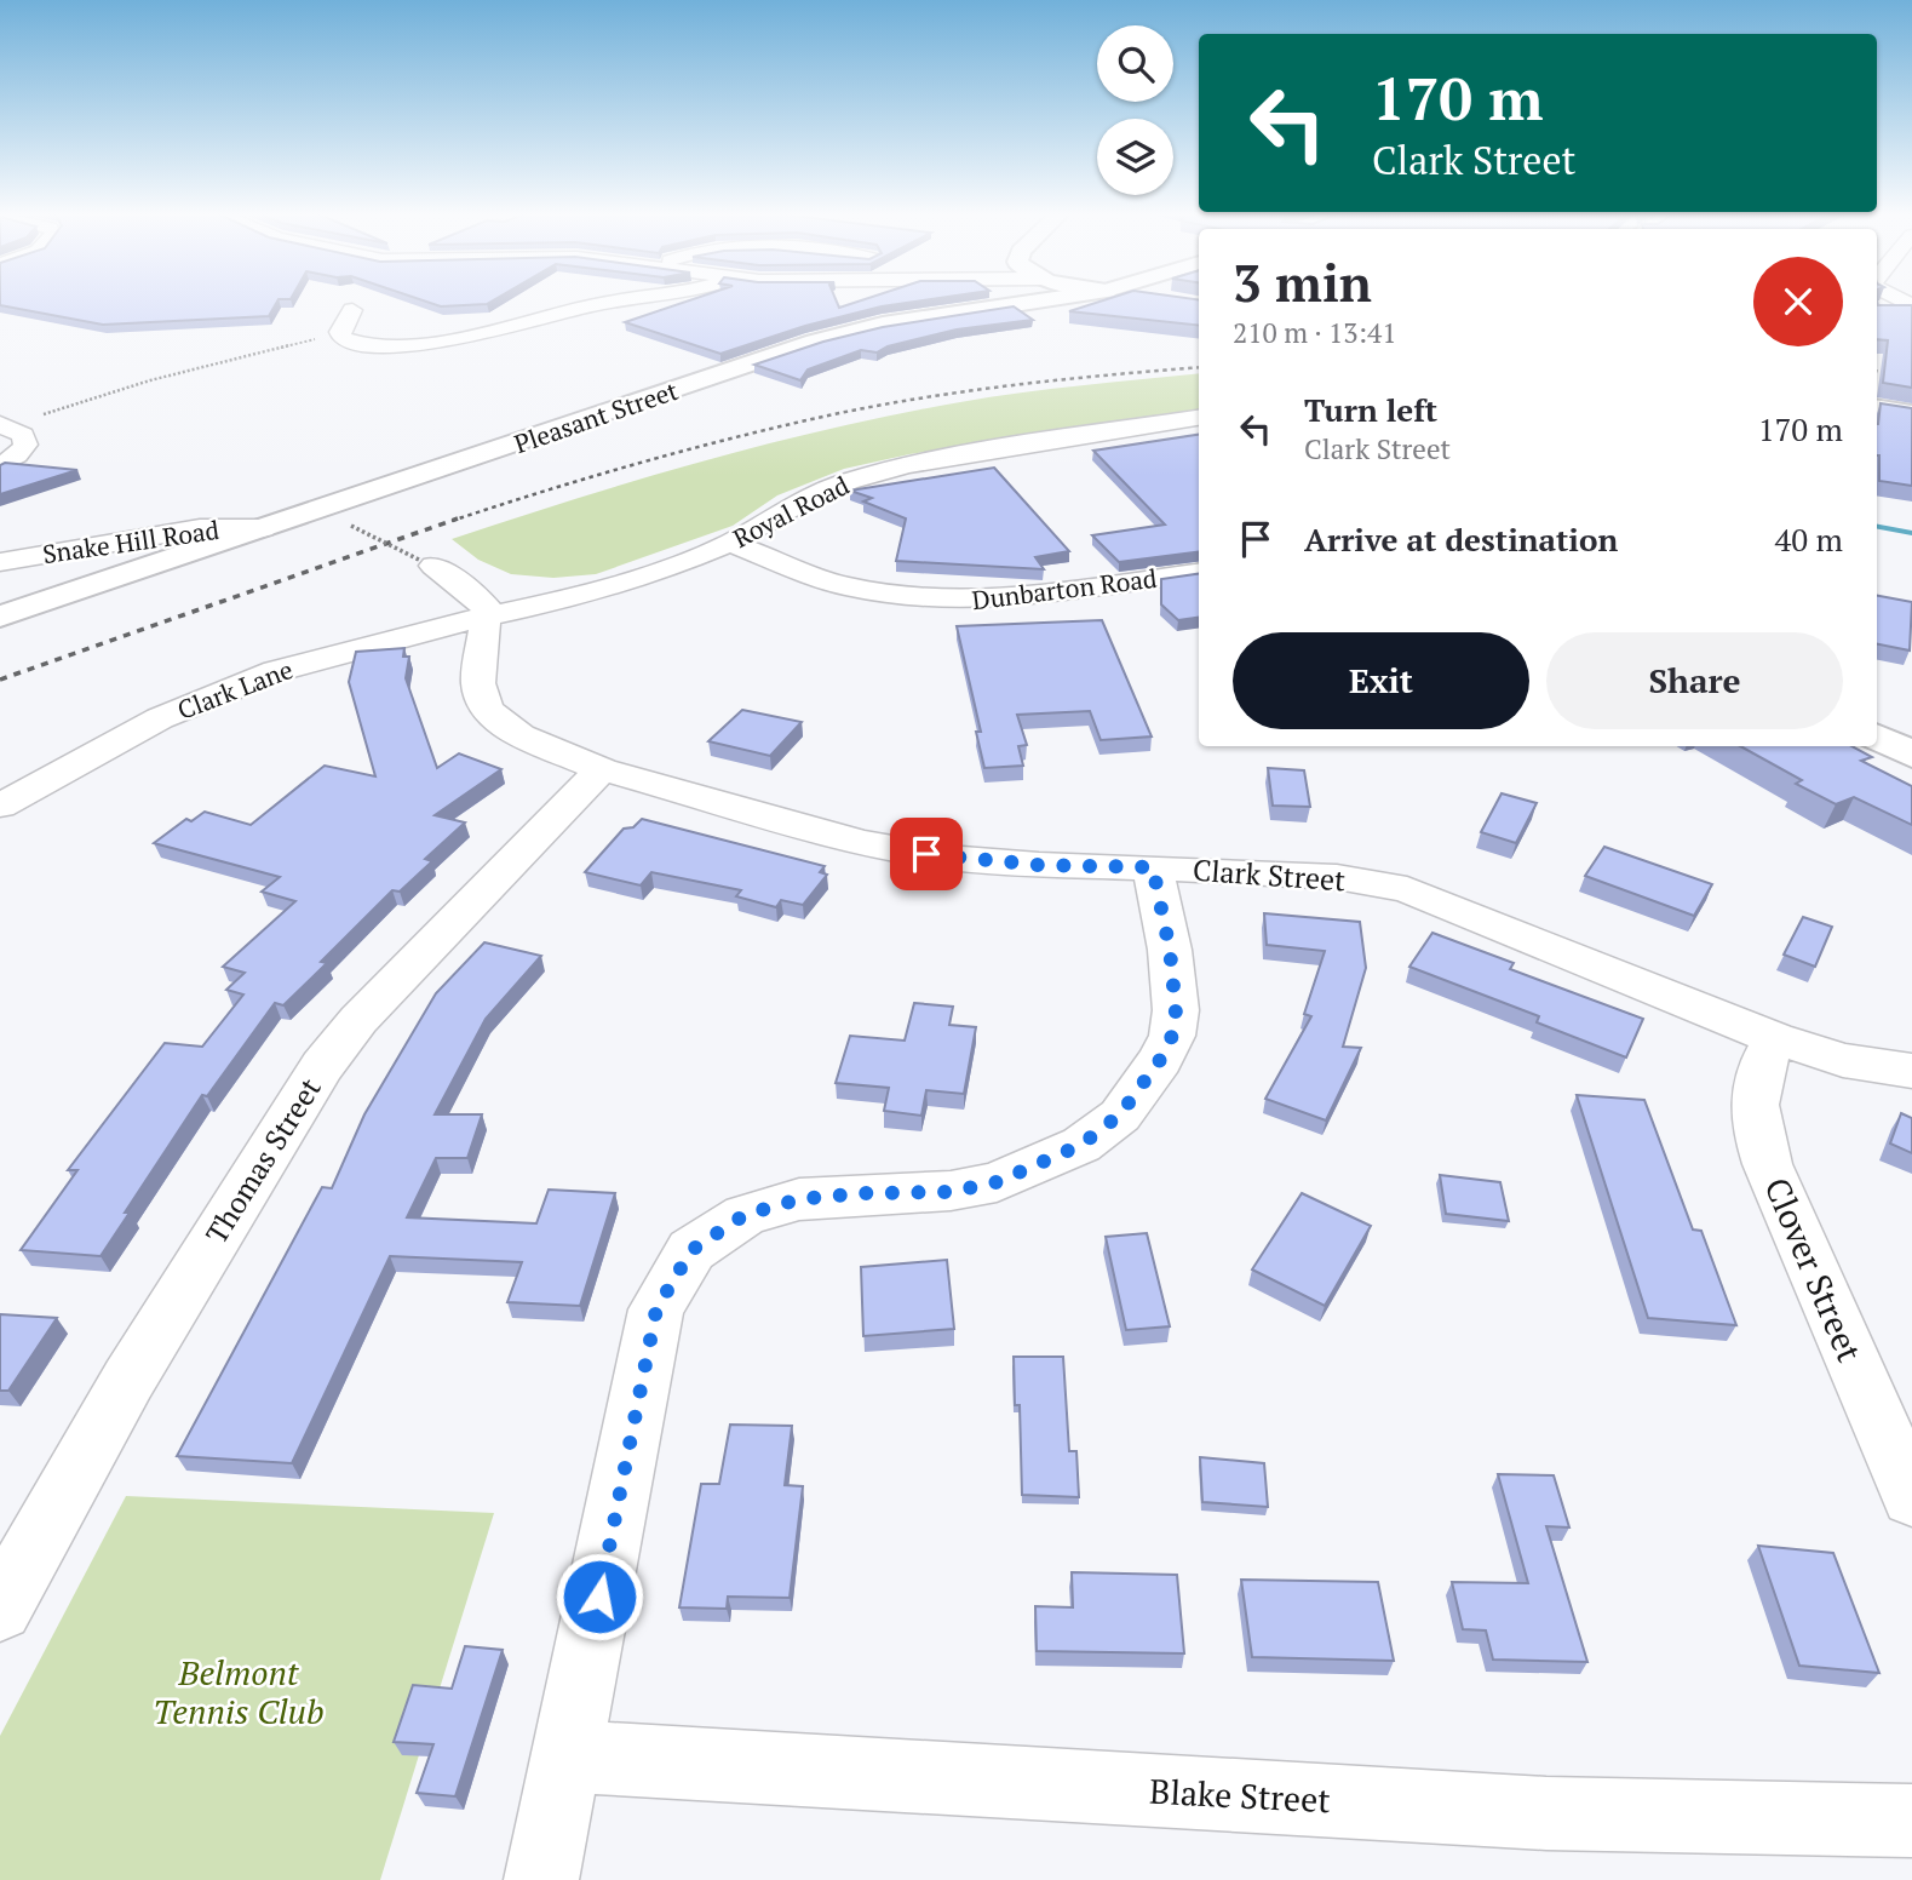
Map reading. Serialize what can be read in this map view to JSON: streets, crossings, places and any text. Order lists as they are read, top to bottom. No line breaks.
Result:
{"streets":{"main road":["Pleasant Street"],"street":["Royal Road","Snake Hill Road","Dunbarton Road","Clark Lane","Clark Street","Thomas Street","Clover Street","Blake Street"]},"crossings":[["Pleasant Street","Snake Hill Road"],["Royal Road","Dunbarton Road"],["Royal Road","Clark Lane"],["Royal Road","Clark Street"],["Clark Lane","Clark Street"],["Clark Street","Thomas Street"],["Clark Street","Clover Street"]],"parks":["Belmont Tennis Club"],"page":{"turn":["170 m","Clark Street"],"heading":["3 min","210 m · 13:41"],"list":[{"name":"Turn left","note":"Clark Street","value":"170 m"},{"name":"Arrive at destination","value":"40 m"}],"buttons":["Exit","Share"]}}
